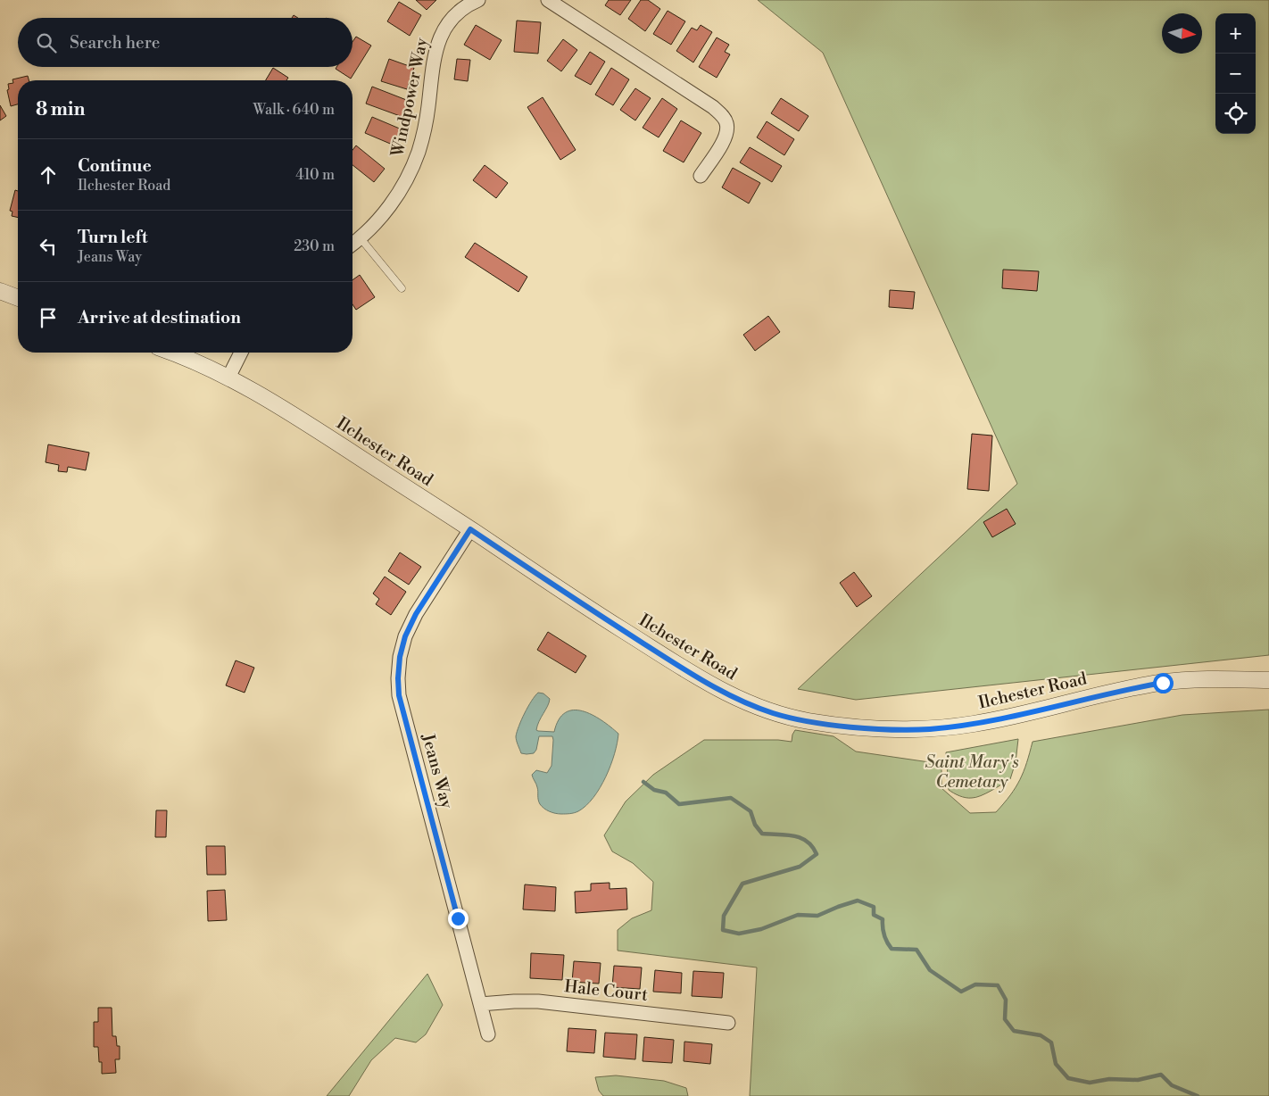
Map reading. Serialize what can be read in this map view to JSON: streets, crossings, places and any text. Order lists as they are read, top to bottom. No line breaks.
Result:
{"streets":{"street":["Windpower Way","Ilchester Road","Jeans Way","Hale Court"]},"crossings":[["Ilchester Road","Jeans Way"],["Jeans Way","Hale Court"]],"parks":["Saint Mary's Cemetary"],"north":"right","page":{"map_buttons":["+","−"],"search":"Search here","heading":["8 min","Walk · 640 m"],"list":[["Continue","Ilchester Road","410 m"],["Turn left","Jeans Way","230 m"],"Arrive at destination"]}}
